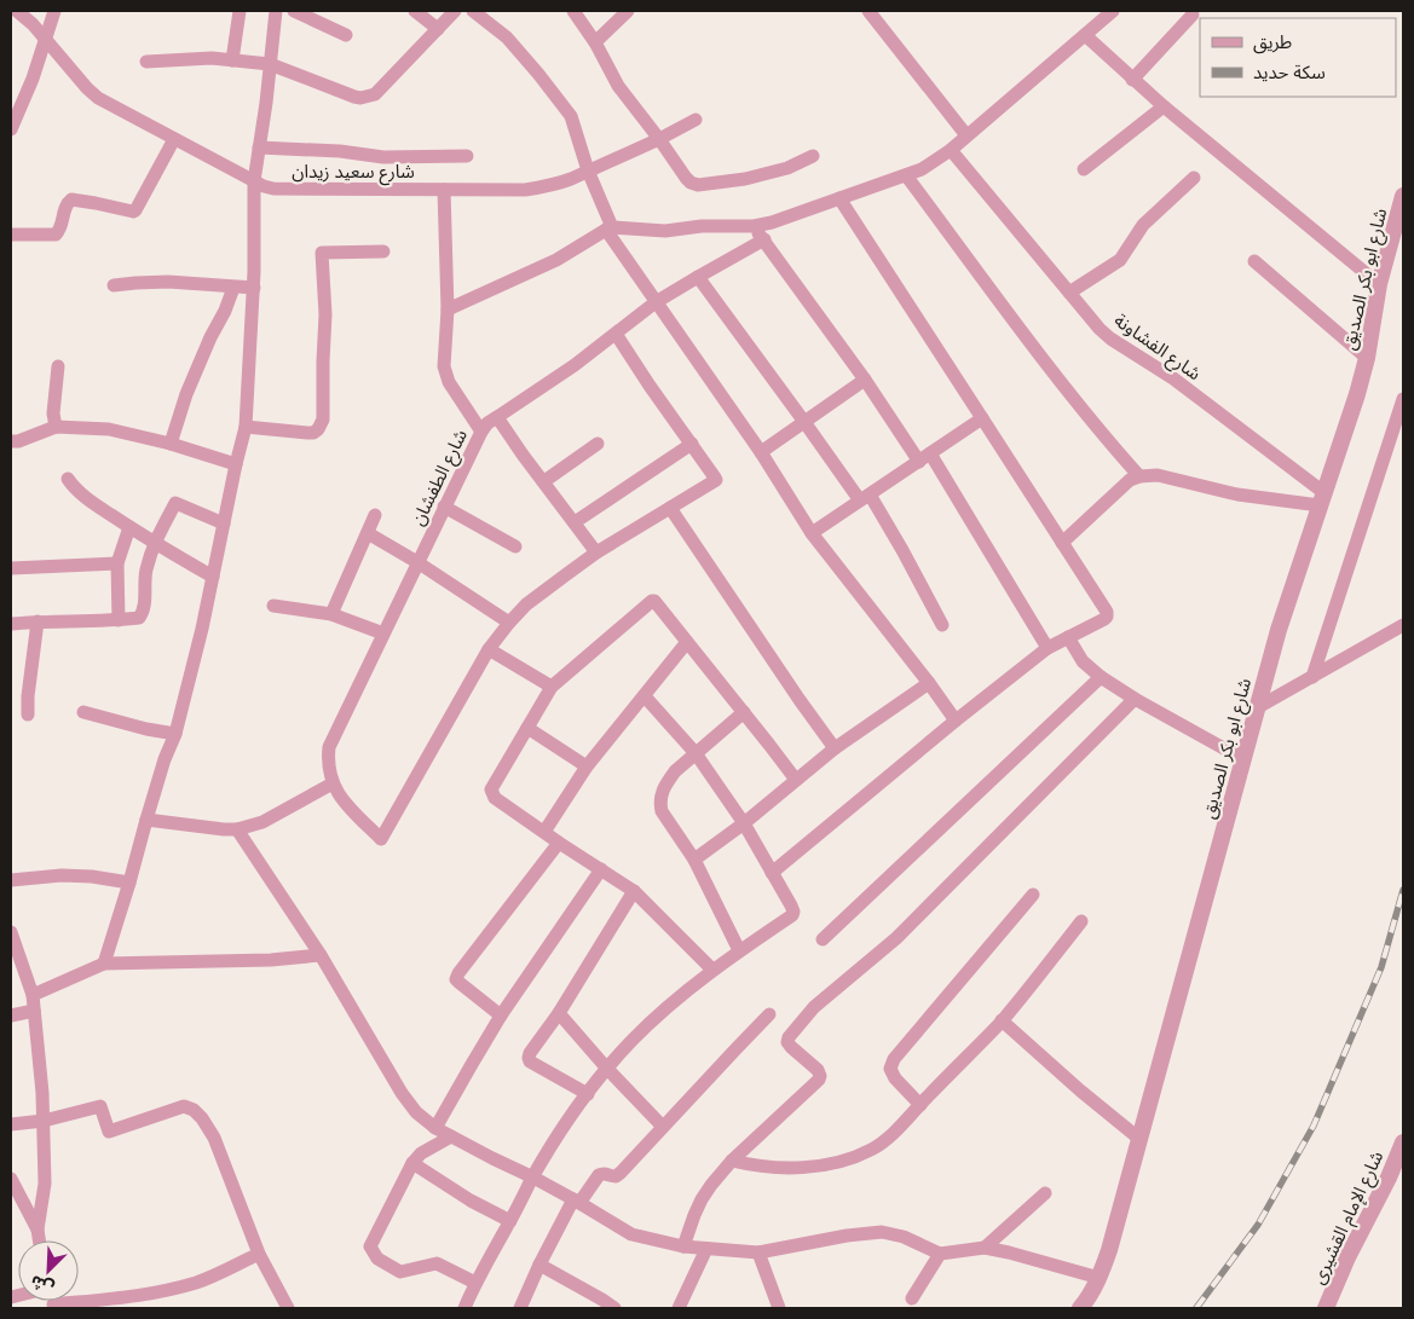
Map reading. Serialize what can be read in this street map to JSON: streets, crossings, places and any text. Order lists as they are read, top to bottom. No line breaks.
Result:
{"streets":{"street":["شارع سعيد زيدان","شارع ابو بكر الصديق","شارع الفشاونة","شارع الطفشان","شارع الإمام القشيرى"]},"crossings":[["شارع ابو بكر الصديق","شارع الفشاونة"]],"legend":["طريق","سكة حديد"],"north":"bottom left"}
